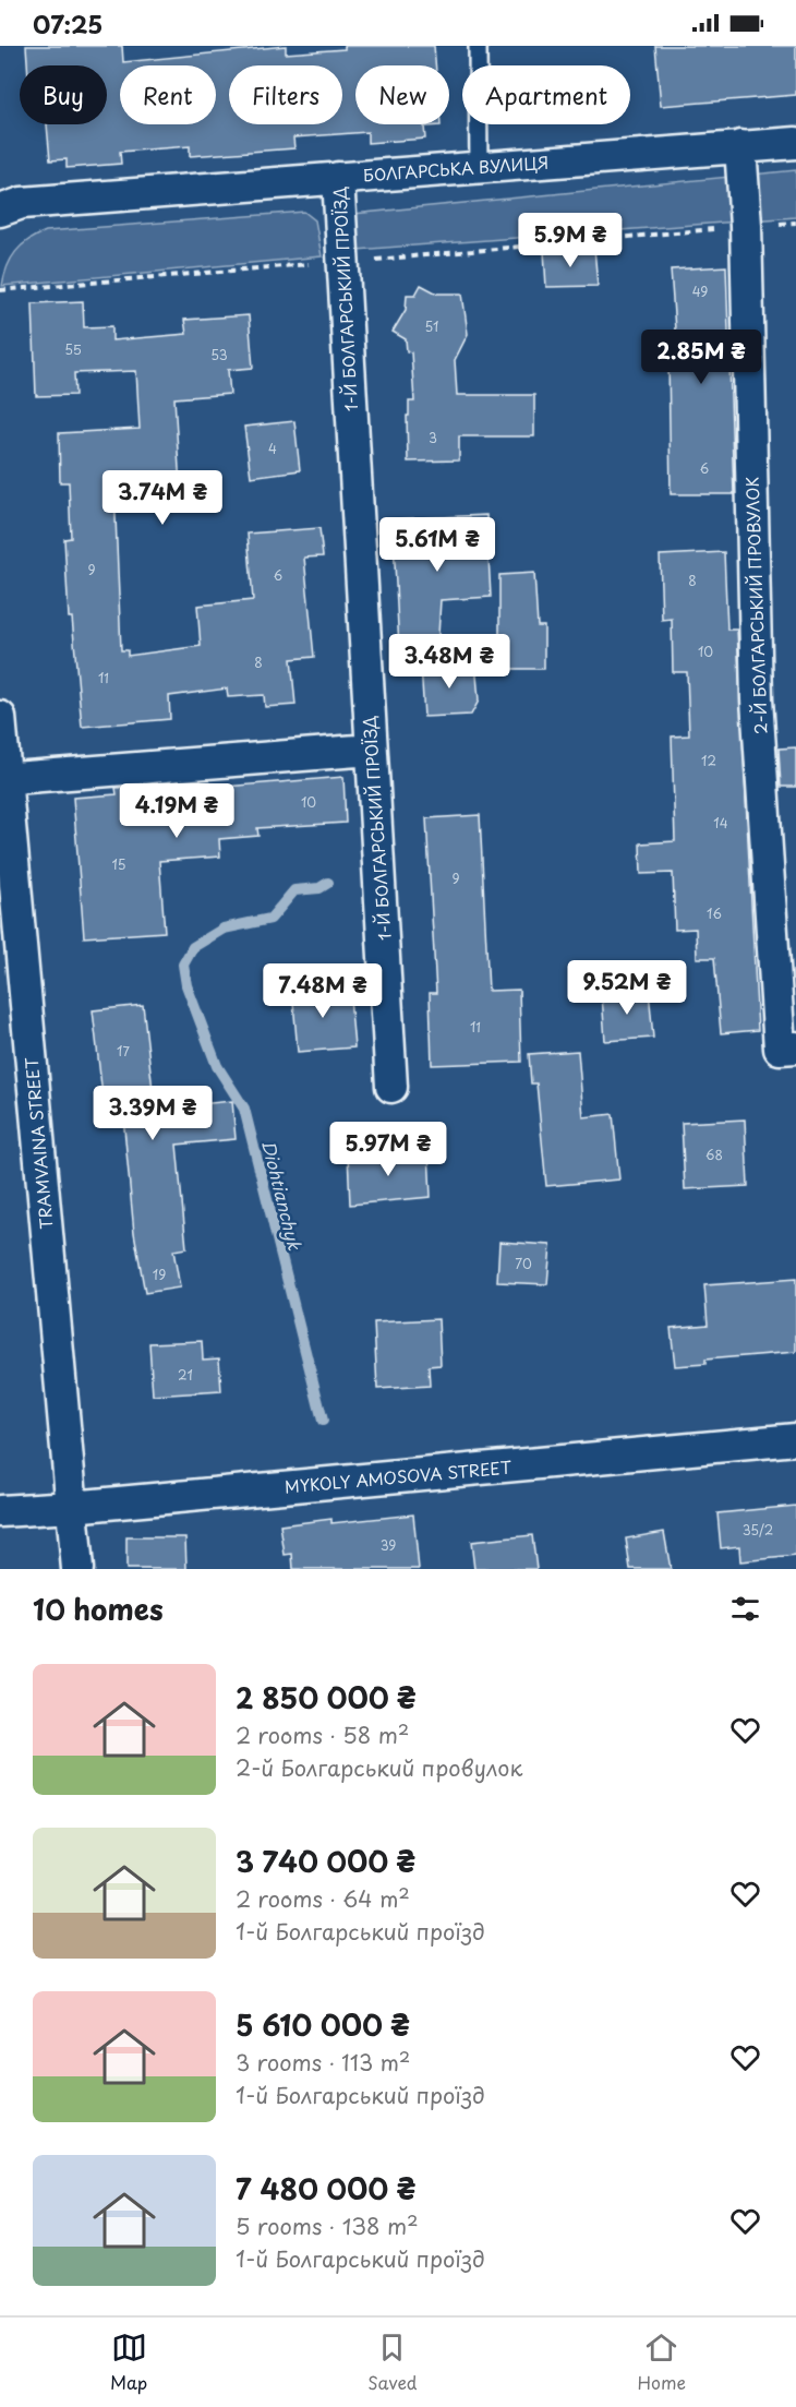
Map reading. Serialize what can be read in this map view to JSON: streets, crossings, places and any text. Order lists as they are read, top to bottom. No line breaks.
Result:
{"streets":{"street":["БОЛГАРСЬКА ВУЛИЦЯ","1-Й БОЛГАРСЬКИЙ ПРОЇЗД","2-Й БОЛГАРСЬКИЙ ПРОВУЛОК","TRAMVAINA STREET","MYKOLY AMOSOVA STREET"]},"crossings":[["БОЛГАРСЬКА ВУЛИЦЯ","1-Й БОЛГАРСЬКИЙ ПРОЇЗД"],["БОЛГАРСЬКА ВУЛИЦЯ","2-Й БОЛГАРСЬКИЙ ПРОВУЛОК"],["TRAMVAINA STREET","MYKOLY AMOSOVA STREET"]],"water":["Diohtianchyk"],"house_numbers":["49","51","55","53","3","4","6","9","6","8","10","8","11","12","10","14","15","9","16","11","17","68","70","19","21","35/2","39"],"page":{"status":"07:25","chip":["Buy","Rent","Filters","New","Apartment"],"price":["5.9M ₴","2.85M ₴","3.74M ₴","5.61M ₴","3.48M ₴","4.19M ₴","9.52M ₴","7.48M ₴","3.39M ₴","5.97M ₴"],"heading":"10 homes","list":[{"name":"2 850 000 ₴","note":"2 rooms · 58 m² · 2-й Болгарський провулок"},{"name":"3 740 000 ₴","note":"2 rooms · 64 m² · 1-й Болгарський проїзд"},{"name":"5 610 000 ₴","note":"3 rooms · 113 m² · 1-й Болгарський проїзд"},{"name":"7 480 000 ₴","note":"5 rooms · 138 m² · 1-й Болгарський проїзд"}],"tabs":["Map","Saved","Home"]}}
